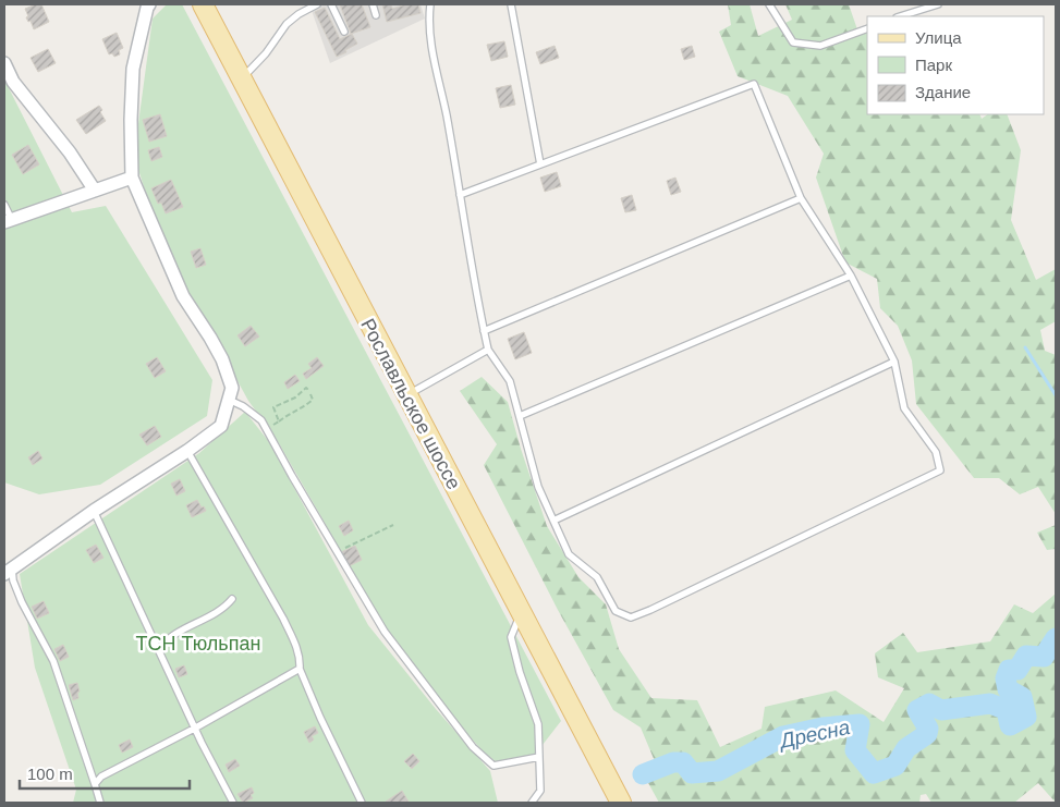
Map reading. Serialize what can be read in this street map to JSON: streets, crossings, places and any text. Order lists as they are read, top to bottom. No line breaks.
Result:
{"streets":{"main road":["Рославльское шоссе"]},"water":["Дресна"],"parks":["ТСН Тюльпан"],"legend":["Улица","Парк","Здание"],"scale_bar":"100 m"}
